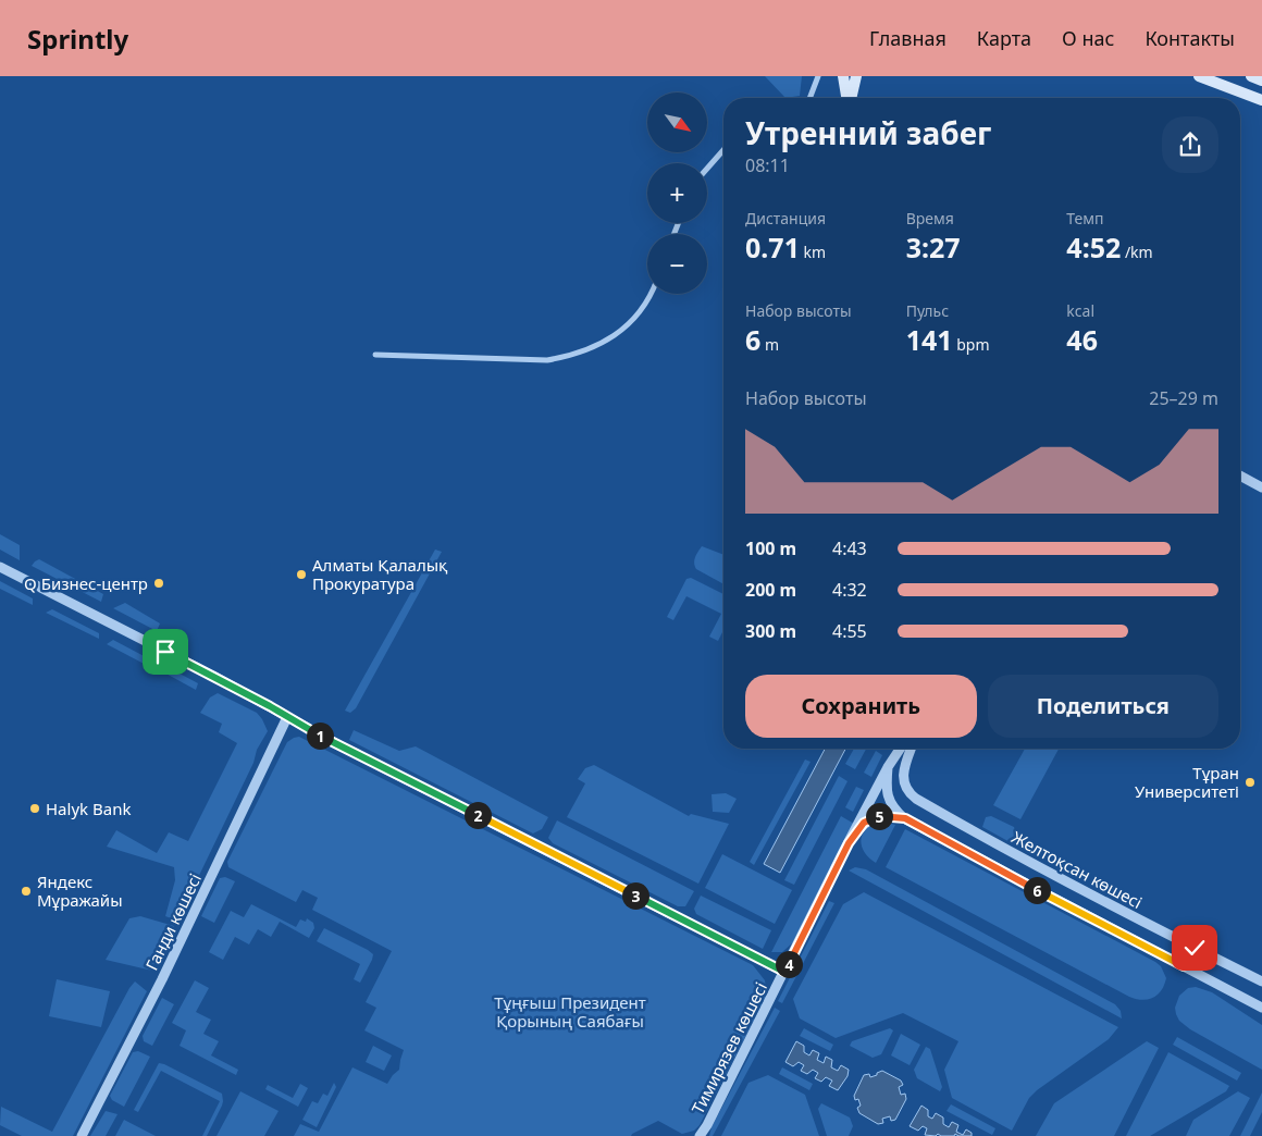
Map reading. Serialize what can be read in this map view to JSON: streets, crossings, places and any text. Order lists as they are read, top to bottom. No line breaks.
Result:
{"streets":{"street":["Желтоқсан көшесі","Ганди көшесі","Тимирязев көшесі"]},"parks":["Тұңғыш Президент Қорының Саябағы"],"places":["Алматы Қалалық Прокуратура","Q Бизнес-центр","Тұран Университеті","Halyk Bank","Яндекс Мұражайы"],"north":"bottom right","page":{"header":"Sprintly","nav":["Главная","Карта","О нас","Контакты"],"map_buttons":["+","−"],"heading":["Утренний забег","08:11"],"stats":[["Дистанция","0.71 km"],["Время","3:27"],["Темп","4:52 /km"],["Набор высоты","6 m"],["Пульс","141 bpm"],["kcal","46"]],"chart":["Набор высоты","25–29 m"],"list":[{"name":"100 m","note":"4:43"},{"name":"200 m","note":"4:32"},{"name":"300 m","note":"4:55"}],"buttons":["Сохранить","Поделиться"],"pins":["1","2","5","6","3","4"]}}
